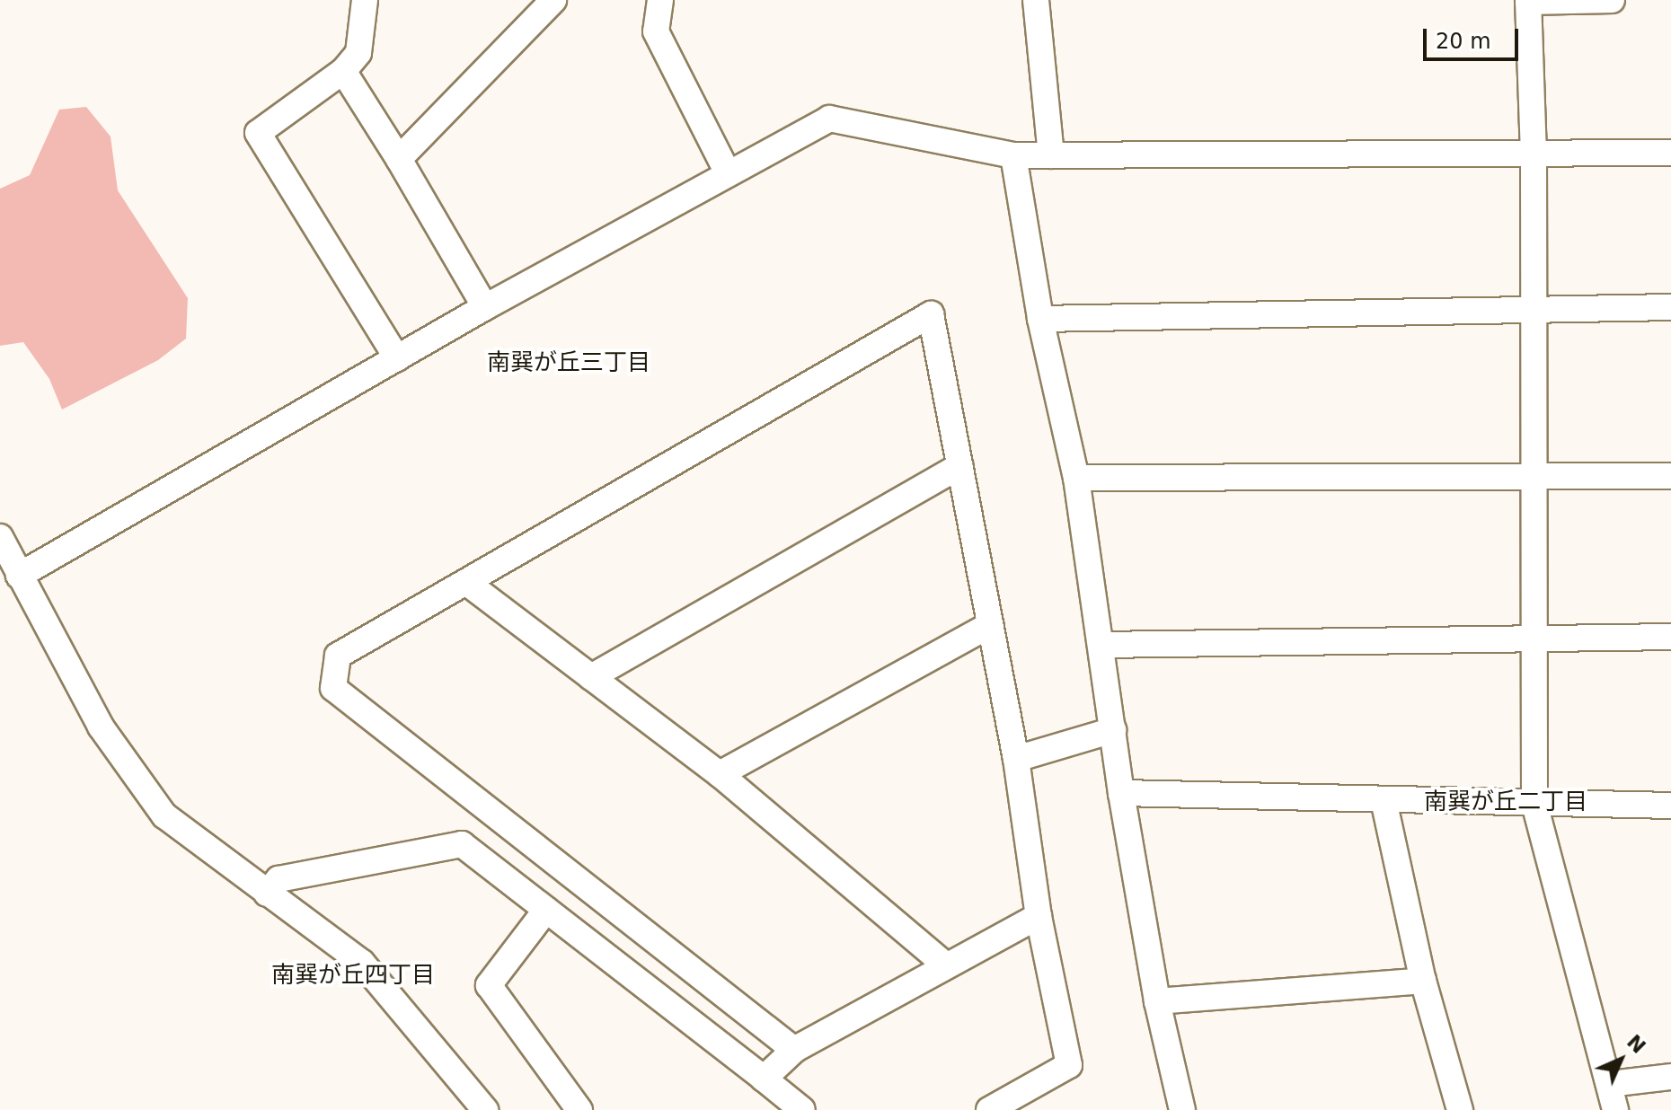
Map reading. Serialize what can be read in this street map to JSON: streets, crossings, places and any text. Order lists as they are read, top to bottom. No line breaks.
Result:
{"districts":["南巽が丘三丁目","南巽が丘二丁目","南巽が丘四丁目"],"scale_bar":"20 m","north":"top right"}
